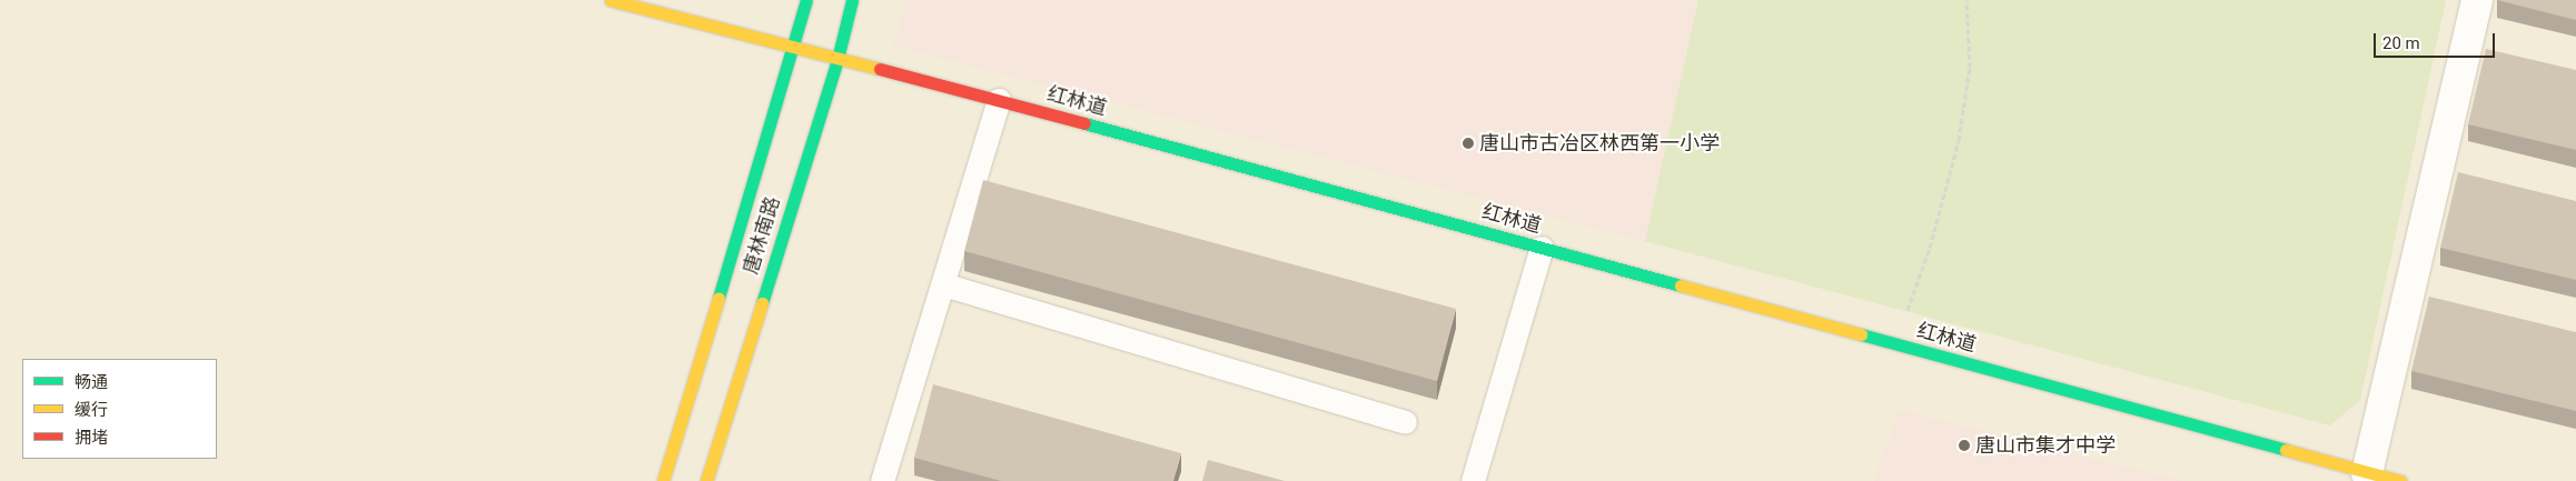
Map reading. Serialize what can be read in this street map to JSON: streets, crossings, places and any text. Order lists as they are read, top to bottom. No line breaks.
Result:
{"streets":{"street":["红林道","唐林南路"]},"crossings":[["红林道","唐林南路"]],"places":["唐山市古冶区林西第一小学","唐山市集才中学"],"legend":["畅通","缓行","拥堵"],"scale_bar":"20 m"}
